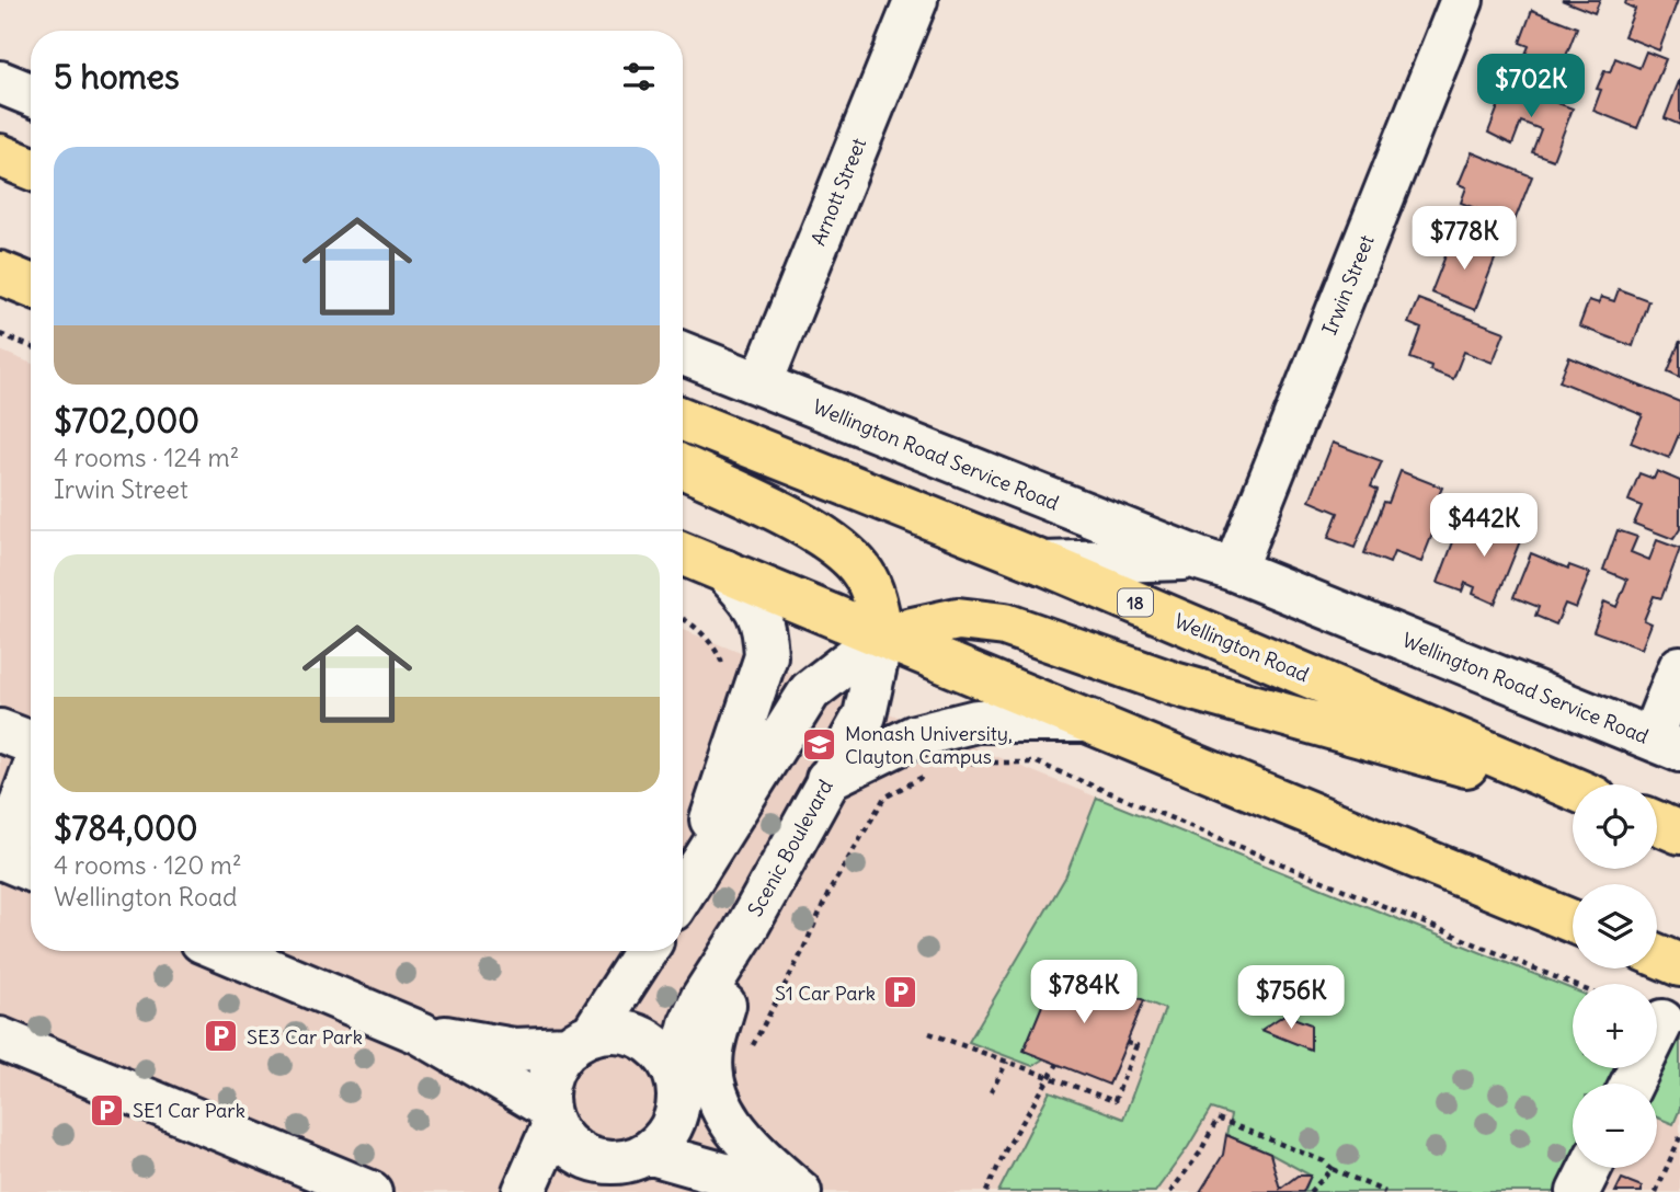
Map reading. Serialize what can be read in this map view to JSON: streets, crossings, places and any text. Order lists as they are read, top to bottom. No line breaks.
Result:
{"streets":{"highway":["18","Wellington Road"],"street":["Arnott Street","Irwin Street","Wellington Road Service Road","Scenic Boulevard"]},"crossings":[["Arnott Street","Wellington Road Service Road"],["Irwin Street","Wellington Road Service Road"],["Wellington Road Service Road","Wellington Road"]],"places":{"school or university":["Monash University, Clayton Campus"],"parking":["S1 Car Park","SE3 Car Park","SE1 Car Park"]},"page":{"heading":"5 homes","price":["$702K","$778K","$442K","$784K","$756K"],"list":[{"name":"$702,000","note":"4 rooms · 124 m² · Irwin Street"},{"name":"$784,000","note":"4 rooms · 120 m² · Wellington Road"}],"map_buttons":["+","−"]}}
